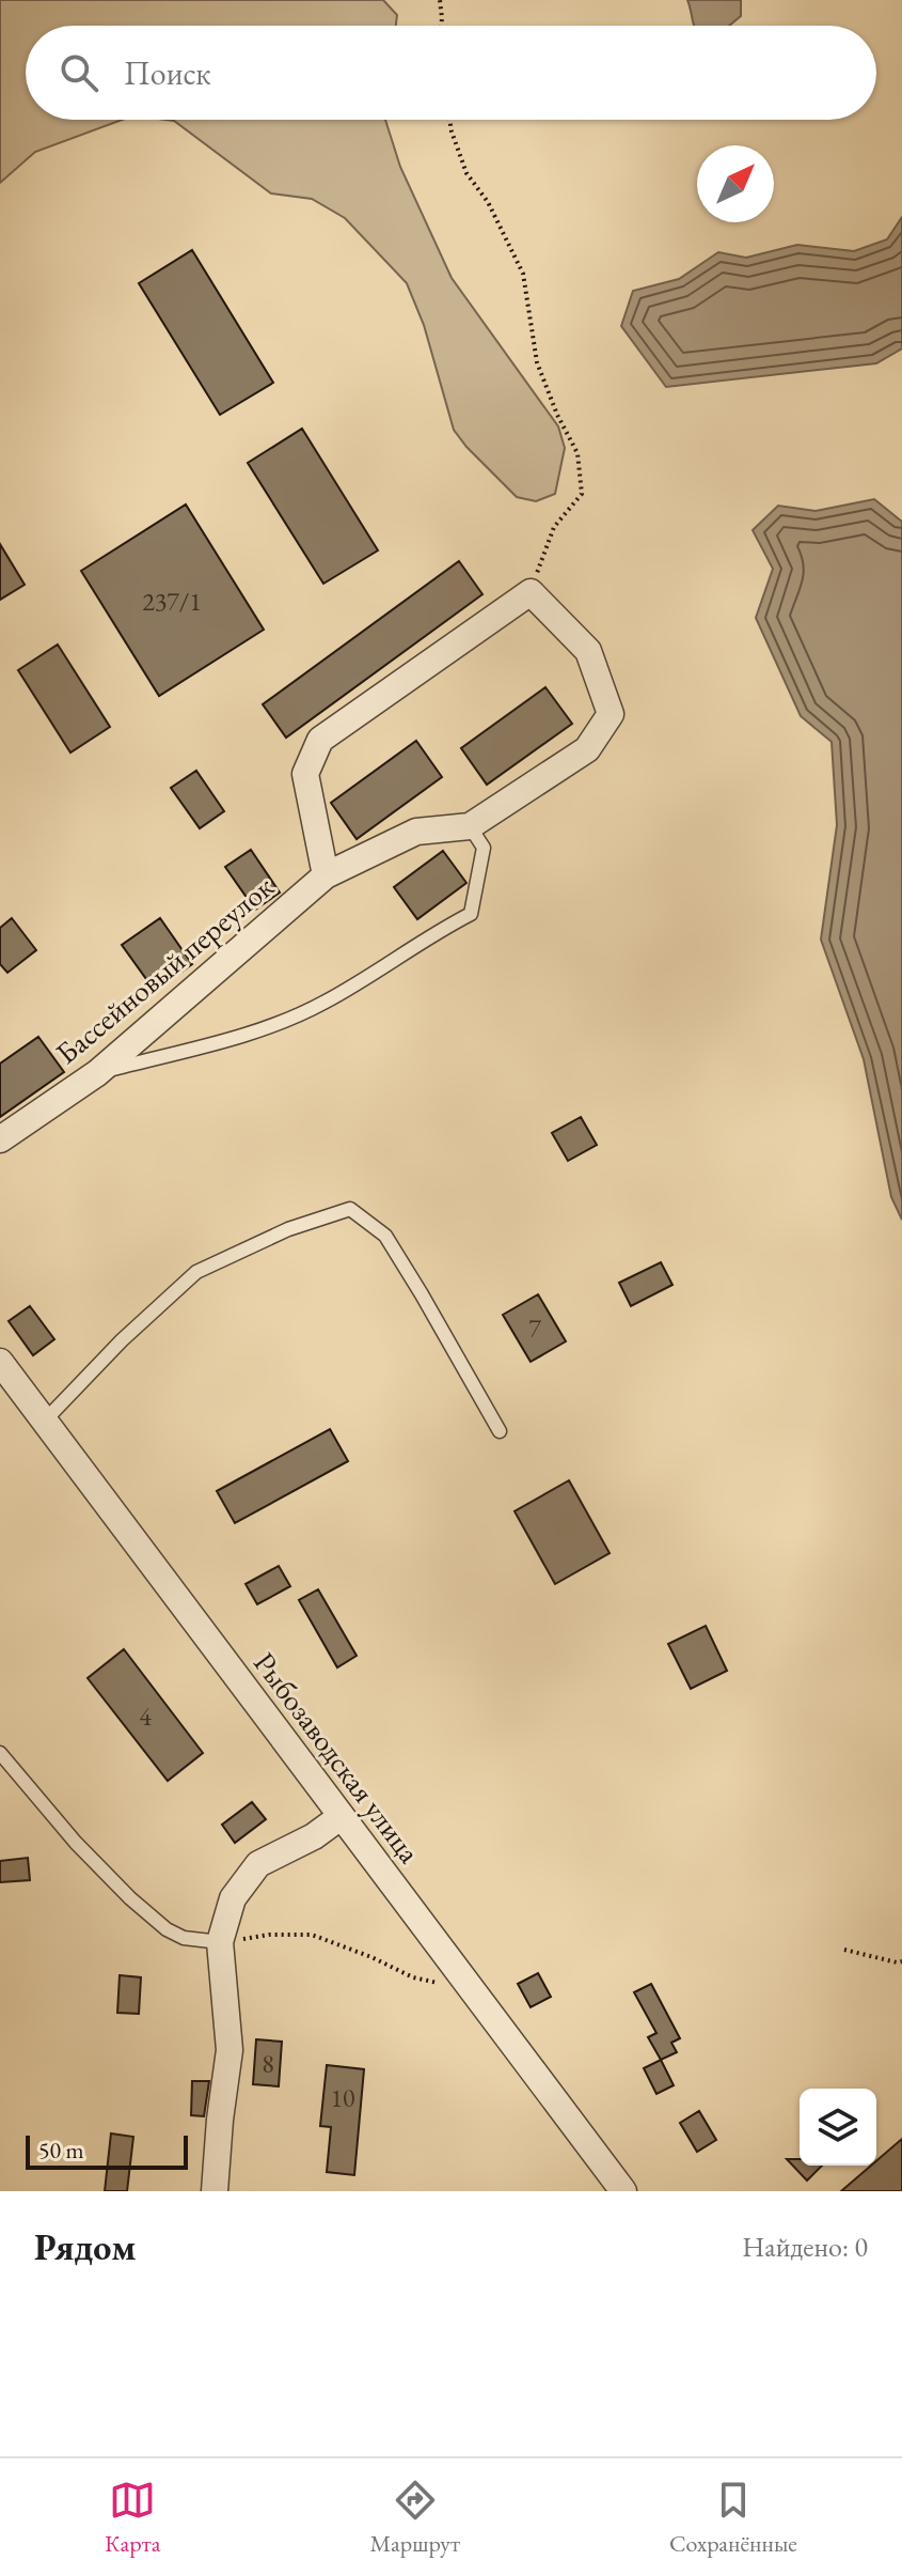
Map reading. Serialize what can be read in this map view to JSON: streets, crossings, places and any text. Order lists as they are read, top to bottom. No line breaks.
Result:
{"streets":{"street":["Бассейновый переулок","Рыбозаводская улица"]},"house_numbers":["237/1","7","4","8","10"],"scale_bar":"50 m","north":"top right","page":{"search":"Поиск","scale":"50 m","heading":["Рядом","Найдено: 0"],"nav":["Карта","Маршрут","Сохранённые"]}}
